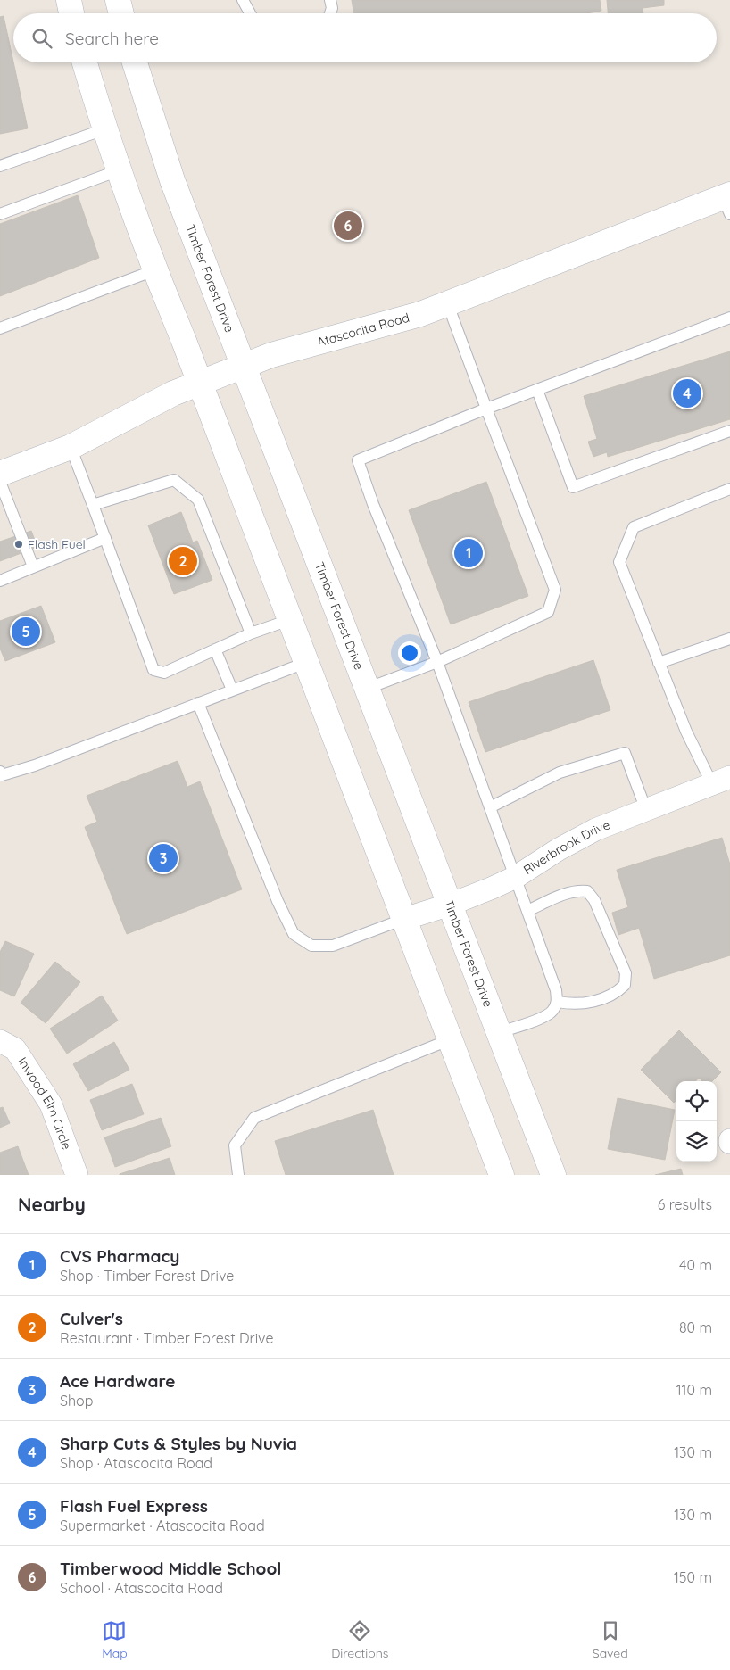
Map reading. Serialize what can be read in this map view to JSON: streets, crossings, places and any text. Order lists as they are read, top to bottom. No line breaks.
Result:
{"streets":{"main road":["Timber Forest Drive","Atascocita Road"],"street":["Riverbrook Drive","Inwood Elm Circle"]},"crossings":[["Timber Forest Drive","Atascocita Road"],["Timber Forest Drive","Riverbrook Drive"]],"places":["Flash Fuel"],"page":{"search":"Search here","pins":["6","4","1","2","5","3"],"heading":["Nearby","6 results"],"list":[{"mark":"1","name":"CVS Pharmacy","note":"Shop · Timber Forest Drive","value":"40 m"},{"mark":"2","name":"Culver's","note":"Restaurant · Timber Forest Drive","value":"80 m"},{"mark":"3","name":"Ace Hardware","note":"Shop","value":"110 m"},{"mark":"4","name":"Sharp Cuts & Styles by Nuvia","note":"Shop · Atascocita Road","value":"130 m"},{"mark":"5","name":"Flash Fuel Express","note":"Supermarket · Atascocita Road","value":"130 m"},{"mark":"6","name":"Timberwood Middle School","note":"School · Atascocita Road","value":"150 m"}],"nav":["Map","Directions","Saved"]}}
